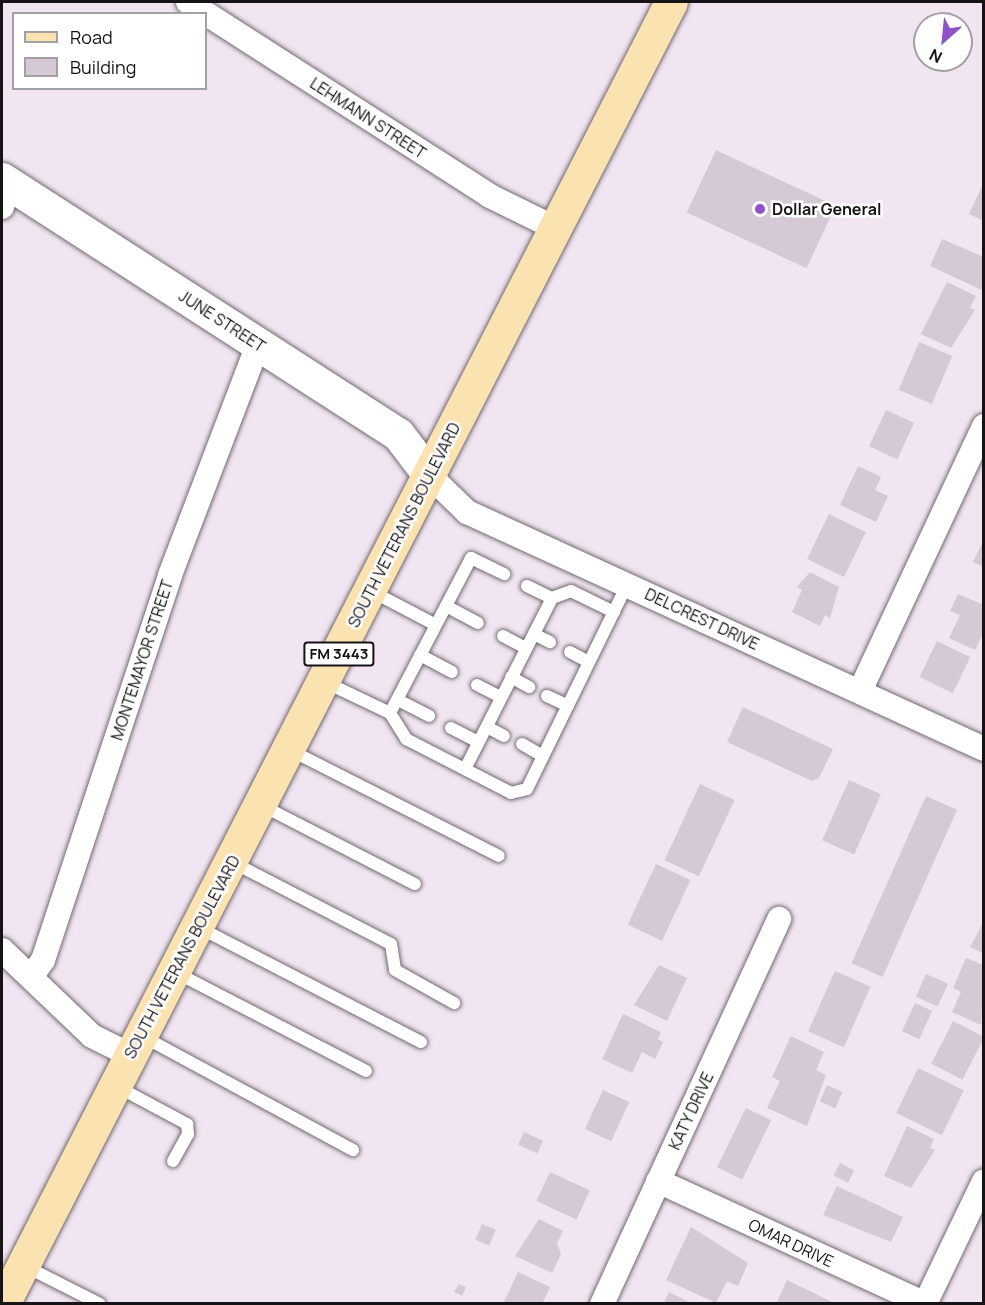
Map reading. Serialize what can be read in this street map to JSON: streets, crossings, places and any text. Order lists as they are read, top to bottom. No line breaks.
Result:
{"streets":{"main road":["SOUTH VETERANS BOULEVARD","FM 3443"],"street":["LEHMANN STREET","JUNE STREET","DELCREST DRIVE","MONTEMAYOR STREET","KATY DRIVE","OMAR DRIVE"]},"crossings":[["LEHMANN STREET","SOUTH VETERANS BOULEVARD"],["JUNE STREET","SOUTH VETERANS BOULEVARD"],["JUNE STREET","DELCREST DRIVE"],["JUNE STREET","MONTEMAYOR STREET"],["SOUTH VETERANS BOULEVARD","DELCREST DRIVE"],["KATY DRIVE","OMAR DRIVE"]],"places":["Dollar General"],"legend":["Road","Building"],"north":"bottom left"}
